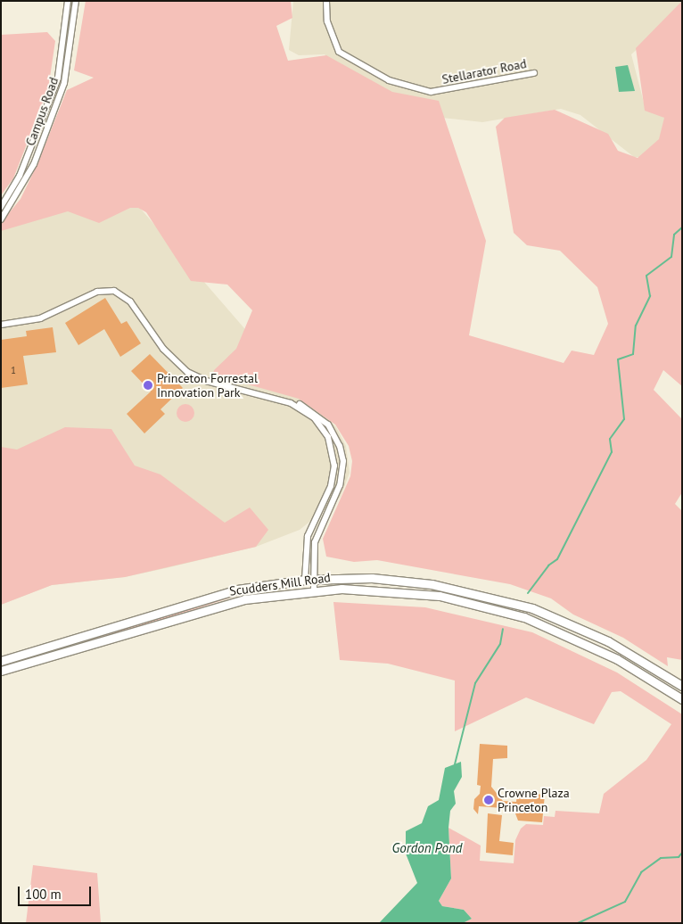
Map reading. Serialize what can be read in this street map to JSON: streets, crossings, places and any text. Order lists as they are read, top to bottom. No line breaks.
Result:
{"streets":{"main road":["Scudders Mill Road"],"street":["Stellarator Road","Campus Road"]},"water":["Gordon Pond"],"places":["Princeton Forrestal Innovation Park","Crowne Plaza Princeton"],"house_numbers":["1"],"scale_bar":"100 m"}
